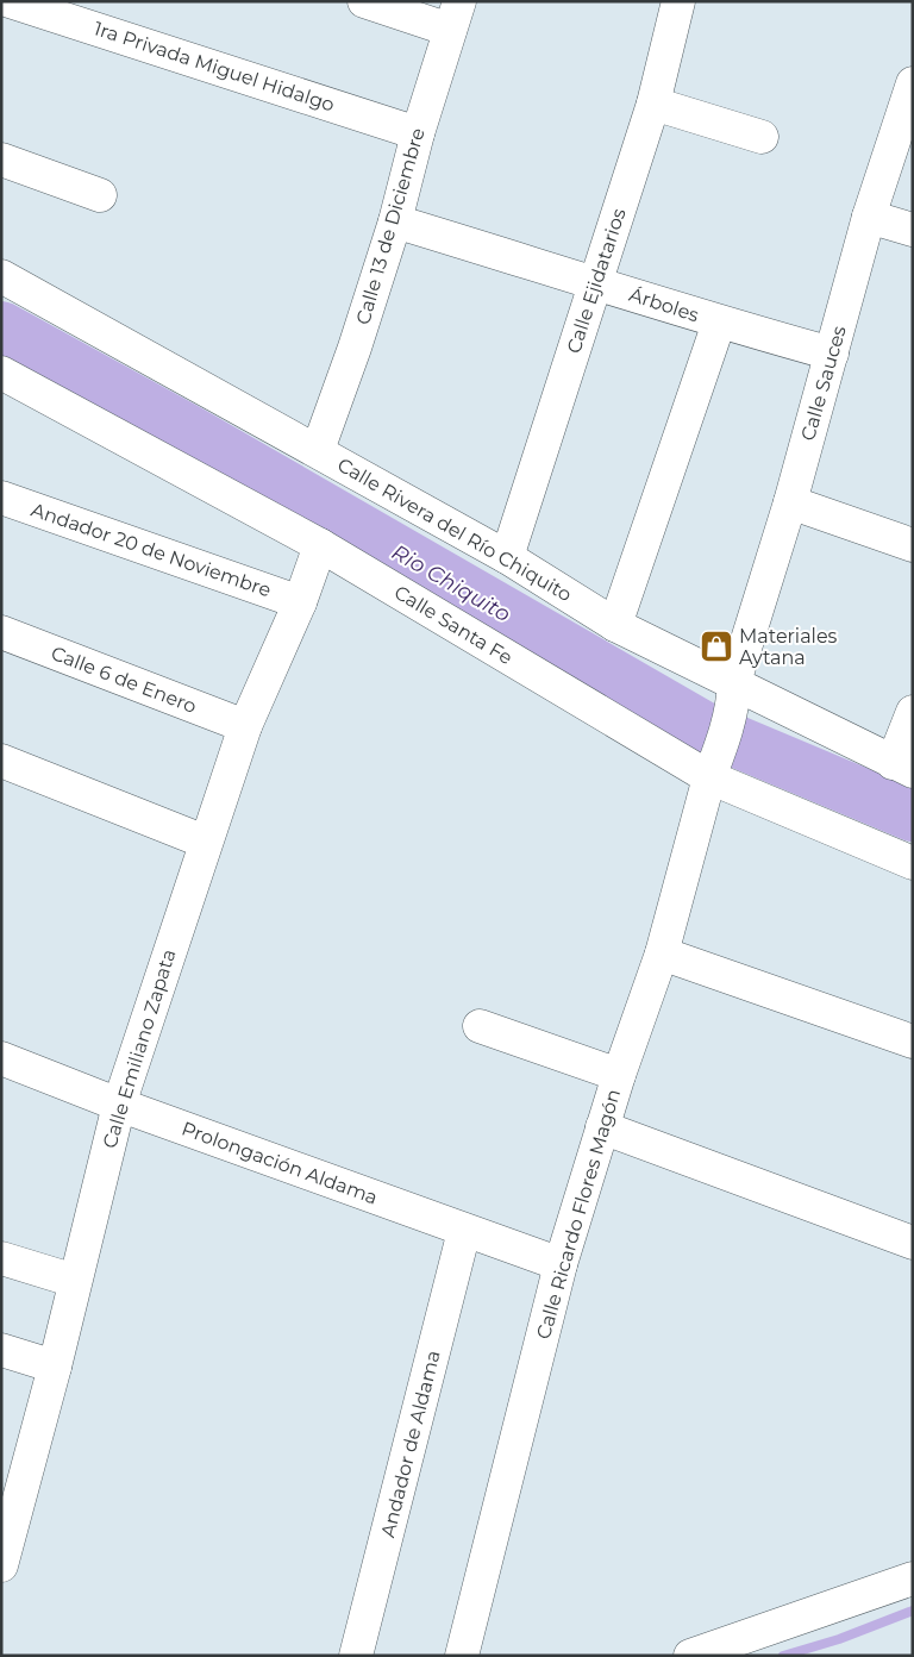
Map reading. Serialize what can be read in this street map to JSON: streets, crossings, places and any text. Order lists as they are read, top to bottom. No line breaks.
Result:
{"streets":{"street":["1ra Privada Miguel Hidalgo","Calle 13 de Diciembre","Calle Ejidatarios","Árboles","Calle Sauces","Calle Rivera del Río Chiquito","Andador 20 de Noviembre","Calle Santa Fe","Calle 6 de Enero","Calle Emiliano Zapata","Prolongación Aldama","Calle Ricardo Flores Magón","Andador de Aldama"]},"crossings":[["1ra Privada Miguel Hidalgo","Calle 13 de Diciembre"],["Calle 13 de Diciembre","Árboles"],["Calle 13 de Diciembre","Calle Rivera del Río Chiquito"],["Calle Ejidatarios","Árboles"],["Calle Ejidatarios","Calle Rivera del Río Chiquito"],["Árboles","Calle Sauces"],["Calle Sauces","Calle Rivera del Río Chiquito"],["Calle Sauces","Calle Santa Fe"],["Calle Sauces","Calle Ricardo Flores Magón"],["Andador 20 de Noviembre","Calle Emiliano Zapata"],["Calle Santa Fe","Calle Emiliano Zapata"],["Calle Santa Fe","Calle Ricardo Flores Magón"],["Calle 6 de Enero","Calle Emiliano Zapata"],["Calle Emiliano Zapata","Prolongación Aldama"],["Prolongación Aldama","Calle Ricardo Flores Magón"],["Prolongación Aldama","Andador de Aldama"]],"water":["Rio Chiquito"],"places":{"shop":["Materiales Aytana"]}}
